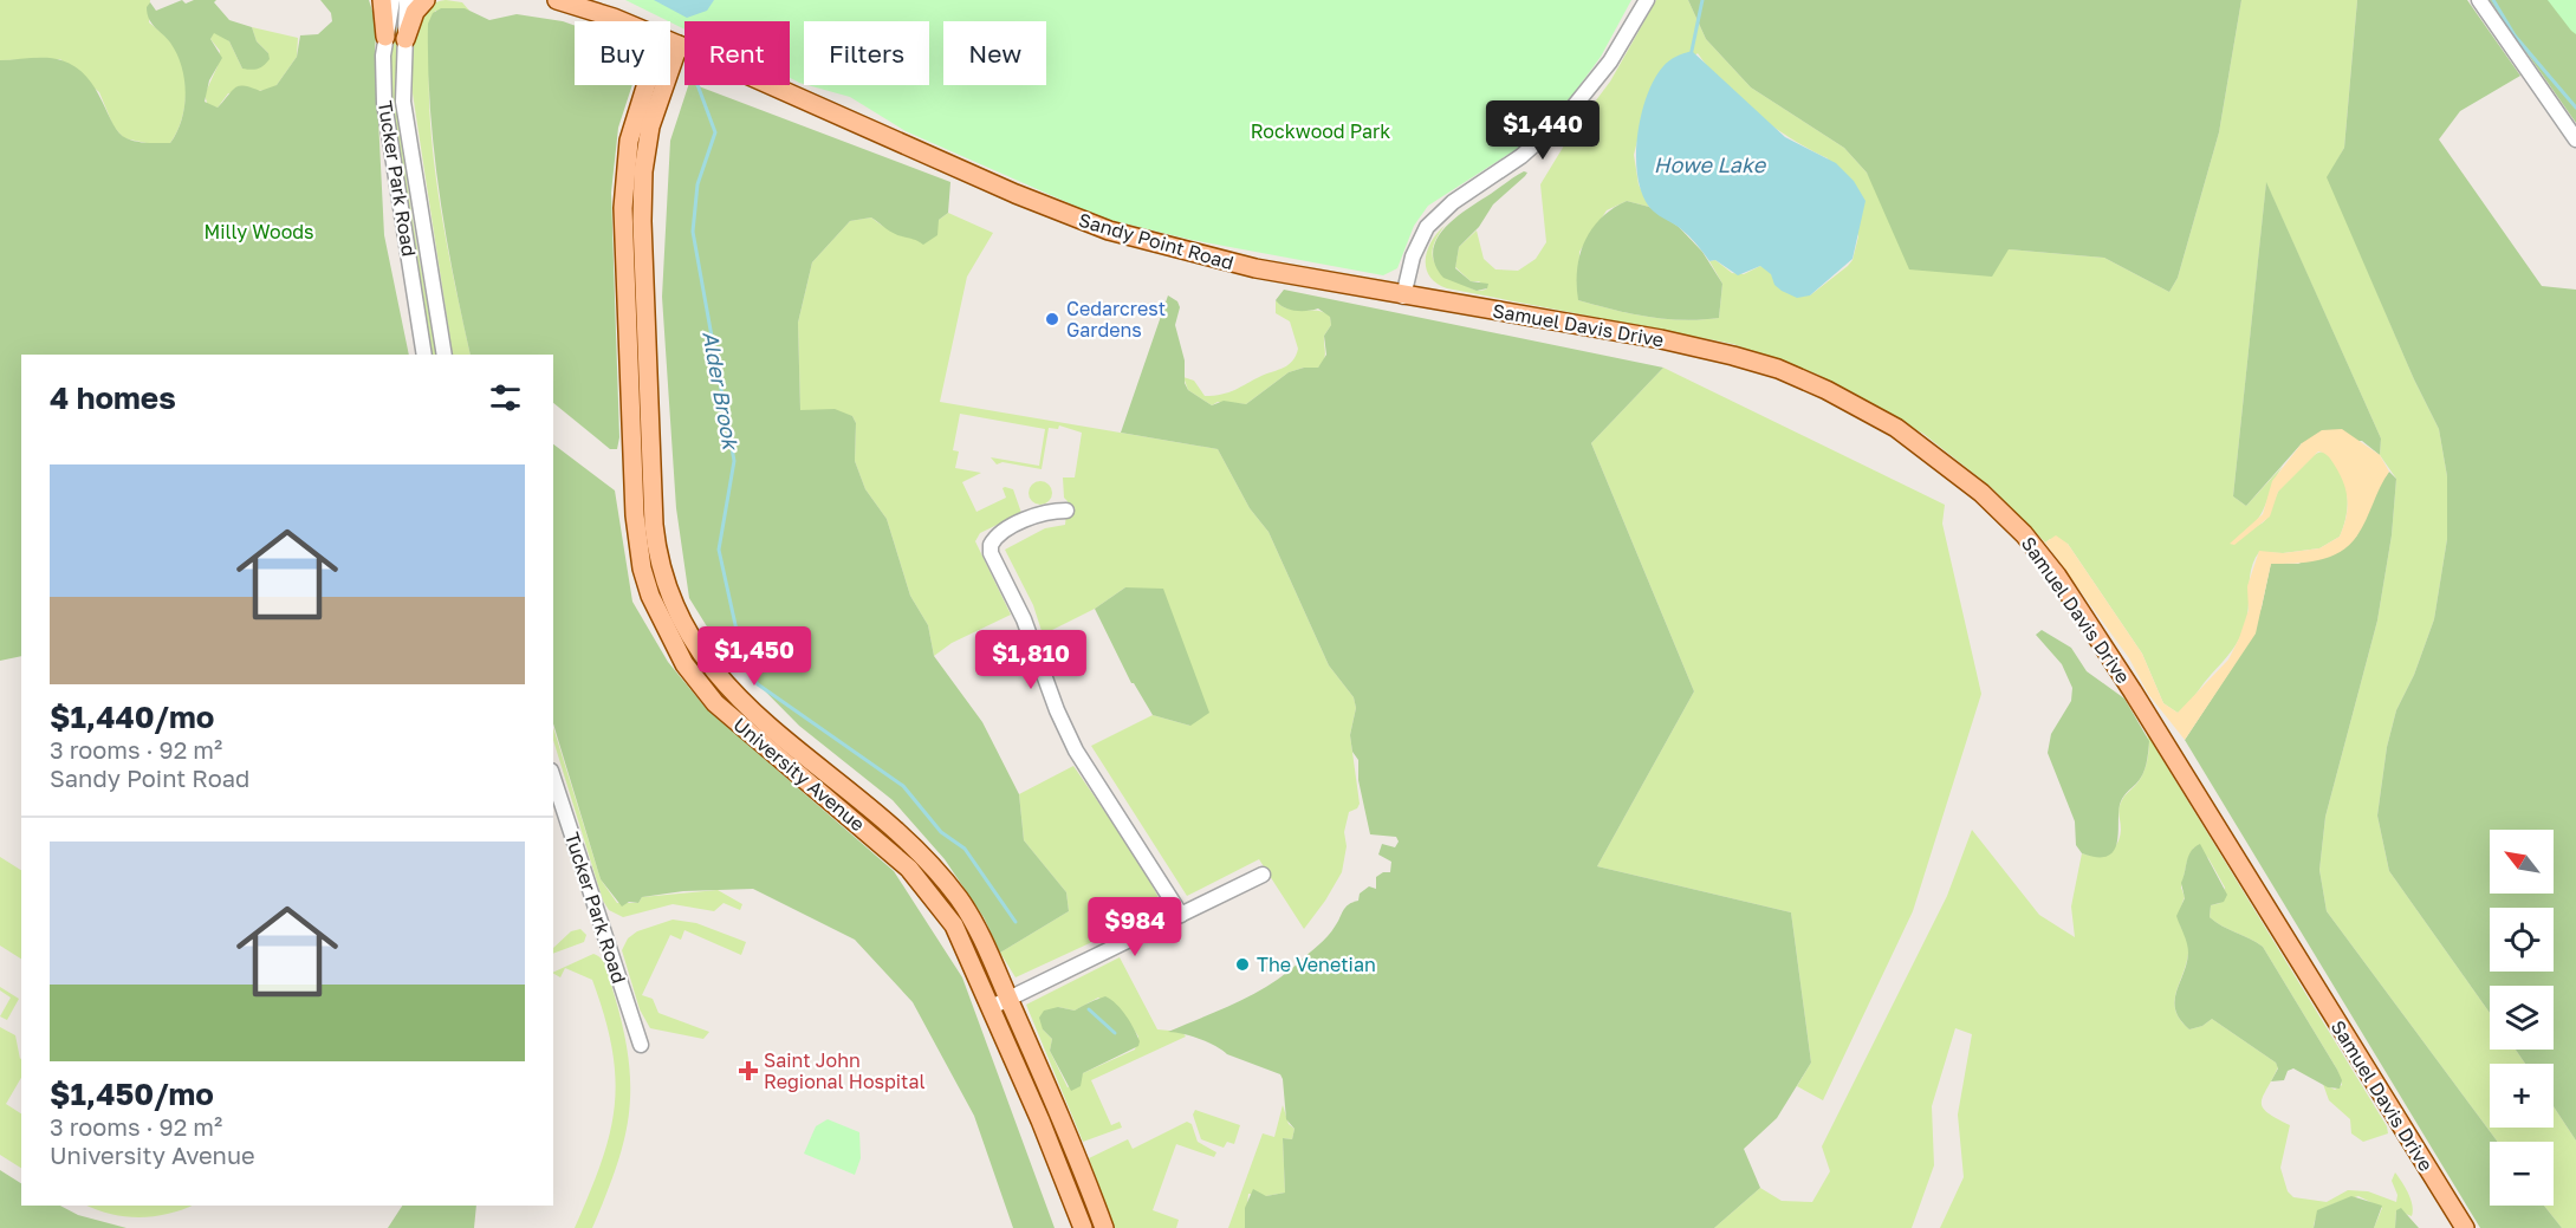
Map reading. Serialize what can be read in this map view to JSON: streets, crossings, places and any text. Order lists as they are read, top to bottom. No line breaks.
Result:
{"streets":{"main road":["Sandy Point Road","Samuel Davis Drive","University Avenue"],"street":["Tucker Park Road"]},"crossings":[["Sandy Point Road","Samuel Davis Drive"],["Sandy Point Road","University Avenue"]],"water":["Howe Lake","Alder Brook"],"parks":["Rockwood Park","Milly Woods"],"places":{"other":["Cedarcrest Gardens","The Venetian"],"health":["Saint John Regional Hospital"]},"north":"top left","page":{"chip":["Buy","Rent","Filters","New"],"price":["$1,440","$1,450","$1,810","$984"],"heading":"4 homes","list":[{"name":"$1,440/mo","note":"3 rooms · 92 m² · Sandy Point Road"},{"name":"$1,450/mo","note":"3 rooms · 92 m² · University Avenue"}],"map_buttons":["+","−"]}}
